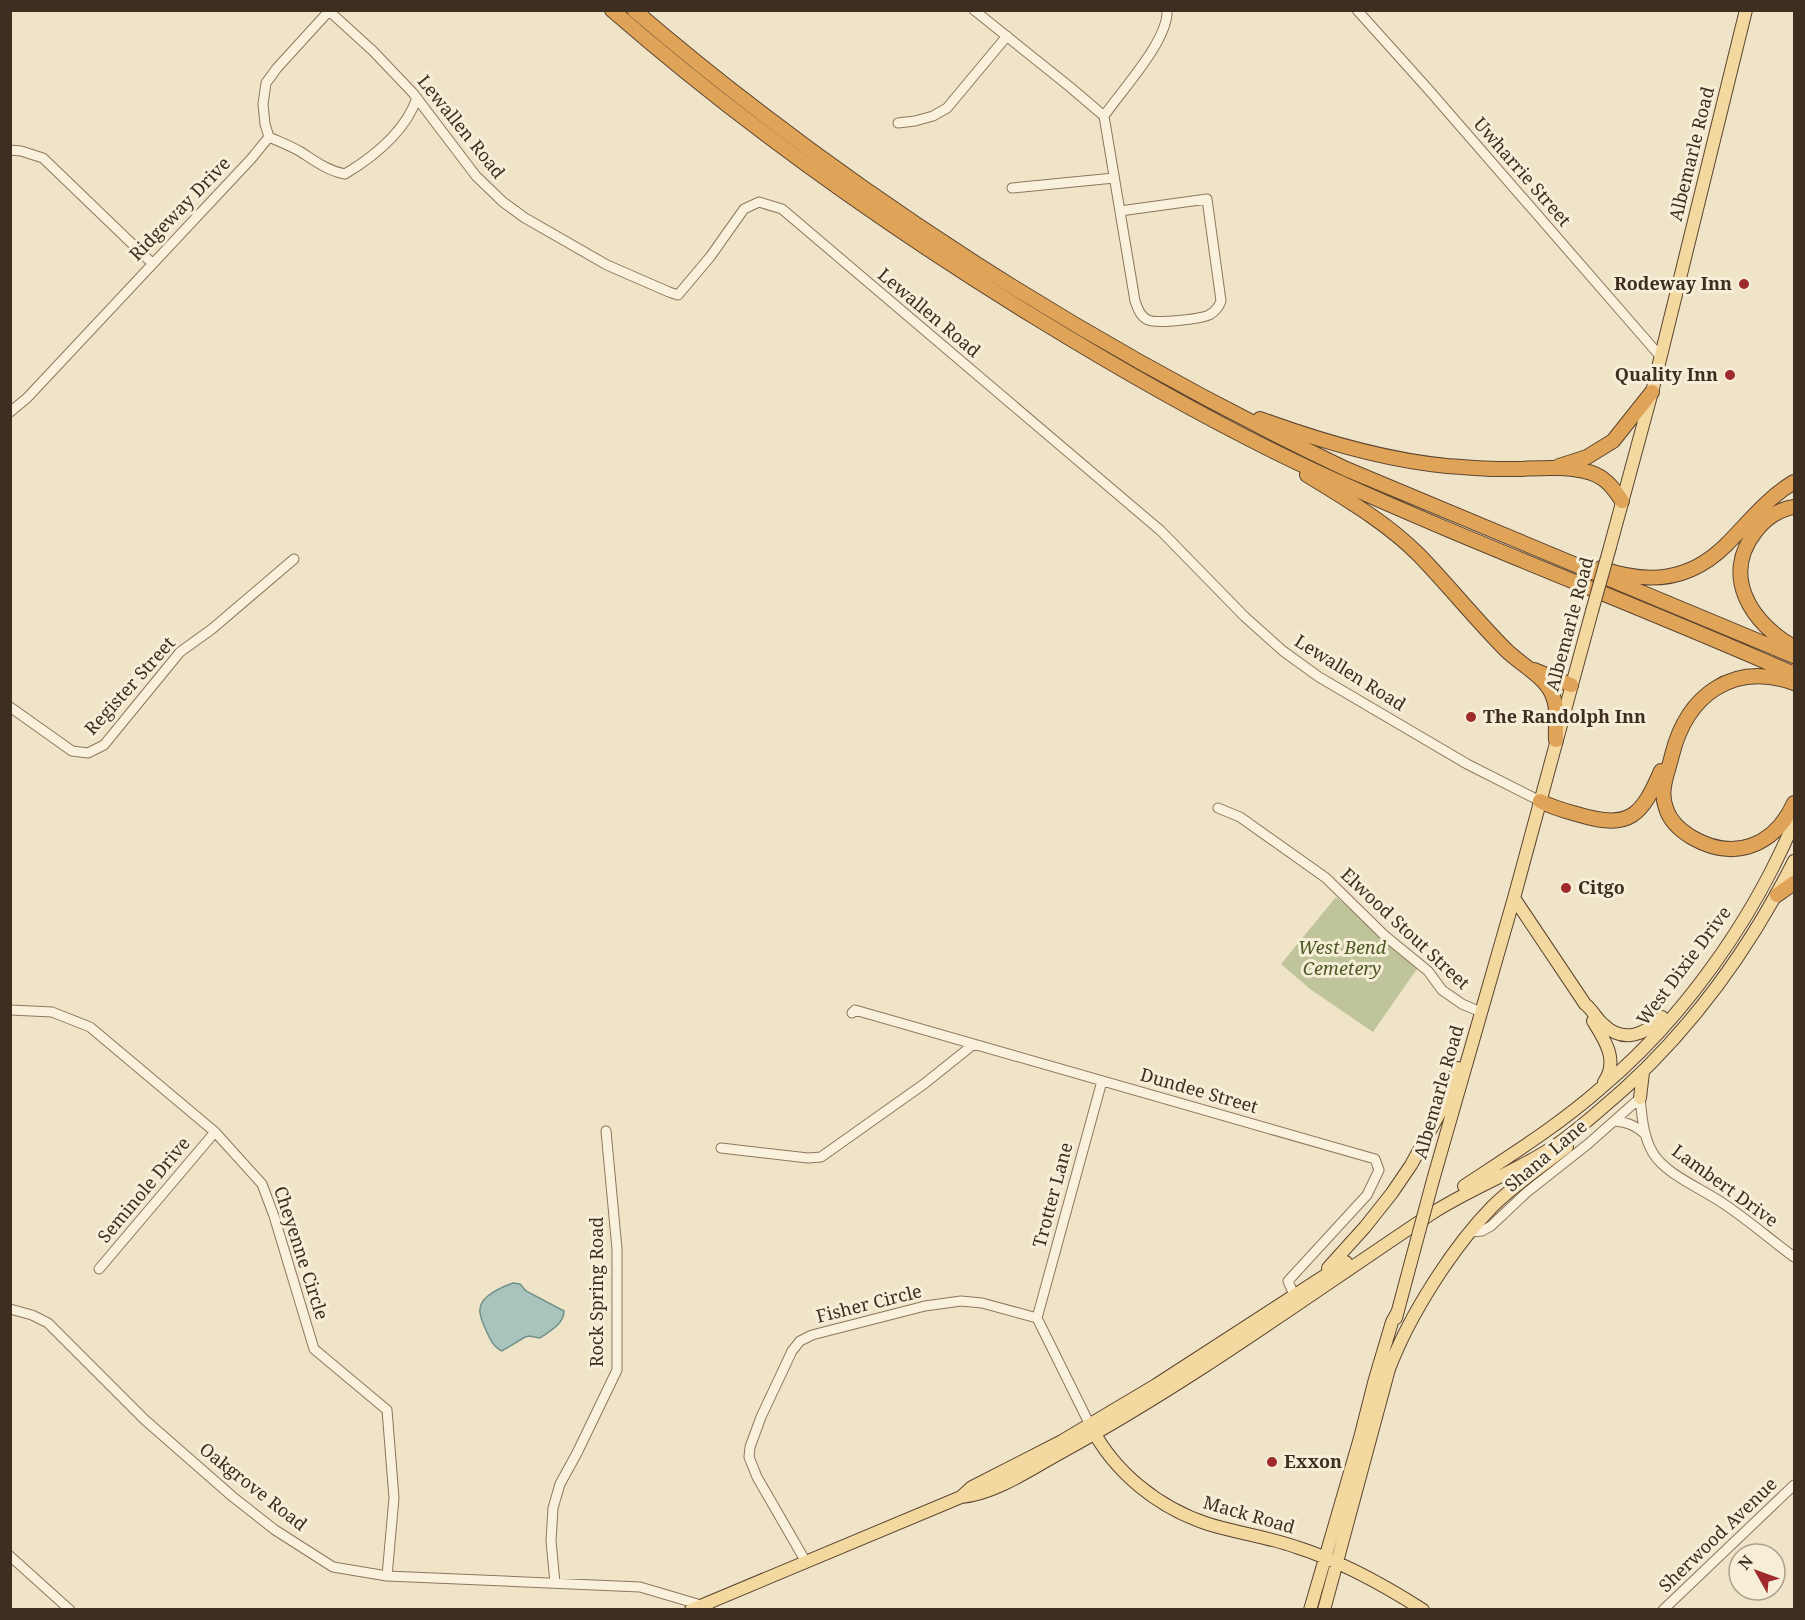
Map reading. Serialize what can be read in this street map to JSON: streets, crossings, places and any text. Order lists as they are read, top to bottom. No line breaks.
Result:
{"streets":{"main road":["Albemarle Road","West Dixie Drive","Mack Road"],"street":["Lewallen Road","Uwharrie Street","Ridgeway Drive","Register Street","Elwood Stout Street","Dundee Street","Shana Lane","Lambert Drive","Seminole Drive","Trotter Lane","Cheyenne Circle","Rock Spring Road","Fisher Circle","Oakgrove Road","Sherwood Avenue"]},"crossings":[["Lewallen Road","Albemarle Road"],["Lewallen Road","Ridgeway Drive"],["Albemarle Road","Uwharrie Street"],["Albemarle Road","Elwood Stout Street"],["Albemarle Road","Mack Road"],["Dundee Street","Trotter Lane"],["Shana Lane","Lambert Drive"],["Seminole Drive","Cheyenne Circle"],["Trotter Lane","Fisher Circle"],["Cheyenne Circle","Oakgrove Road"],["Rock Spring Road","Oakgrove Road"]],"parks":["West Bend Cemetery"],"places":["Rodeway Inn","Quality Inn","The Randolph Inn","Citgo","Exxon"],"north":"top left"}
